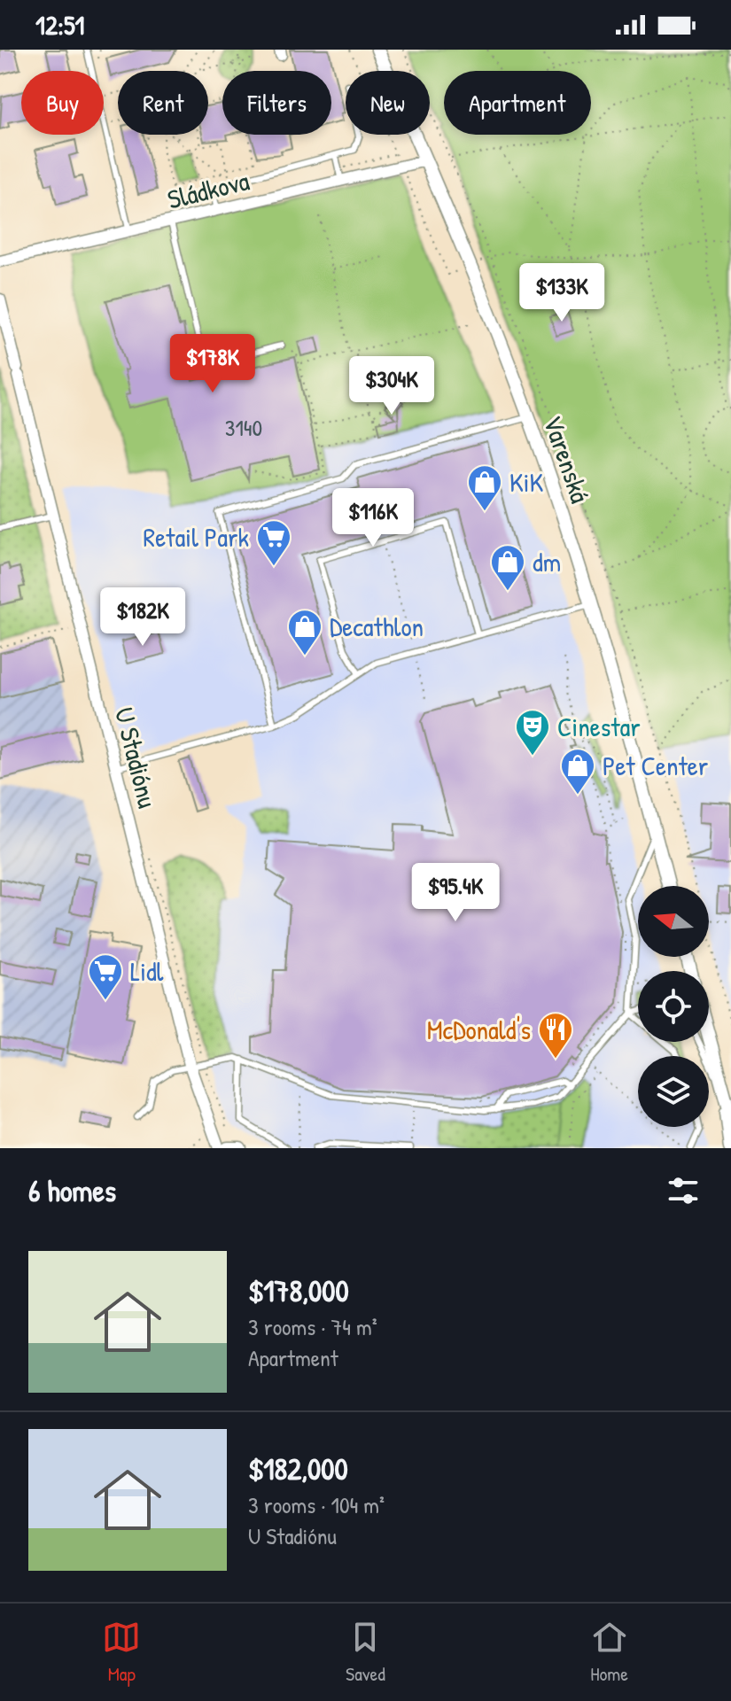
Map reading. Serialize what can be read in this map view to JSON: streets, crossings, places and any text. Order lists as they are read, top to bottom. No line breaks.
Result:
{"streets":{"street":["Sládkova","Varenská","U Stadiónu"]},"crossings":[["Sládkova","Varenská"]],"places":{"shop":["KiK","dm","Decathlon","Pet Center"],"supermarket":["Retail Park","Lidl"],"theatre":["Cinestar"],"restaurant":["McDonald's"]},"house_numbers":["3140"],"north":"left","page":{"status":"12:51","chip":["Buy","Rent","Filters","New","Apartment"],"price":["$133K","$178K","$304K","$116K","$182K","$95.4K"],"heading":"6 homes","list":[{"name":"$178,000","note":"3 rooms · 74 m² · Apartment"},{"name":"$182,000","note":"3 rooms · 104 m² · U Stadiónu"}],"tabs":["Map","Saved","Home"]}}
